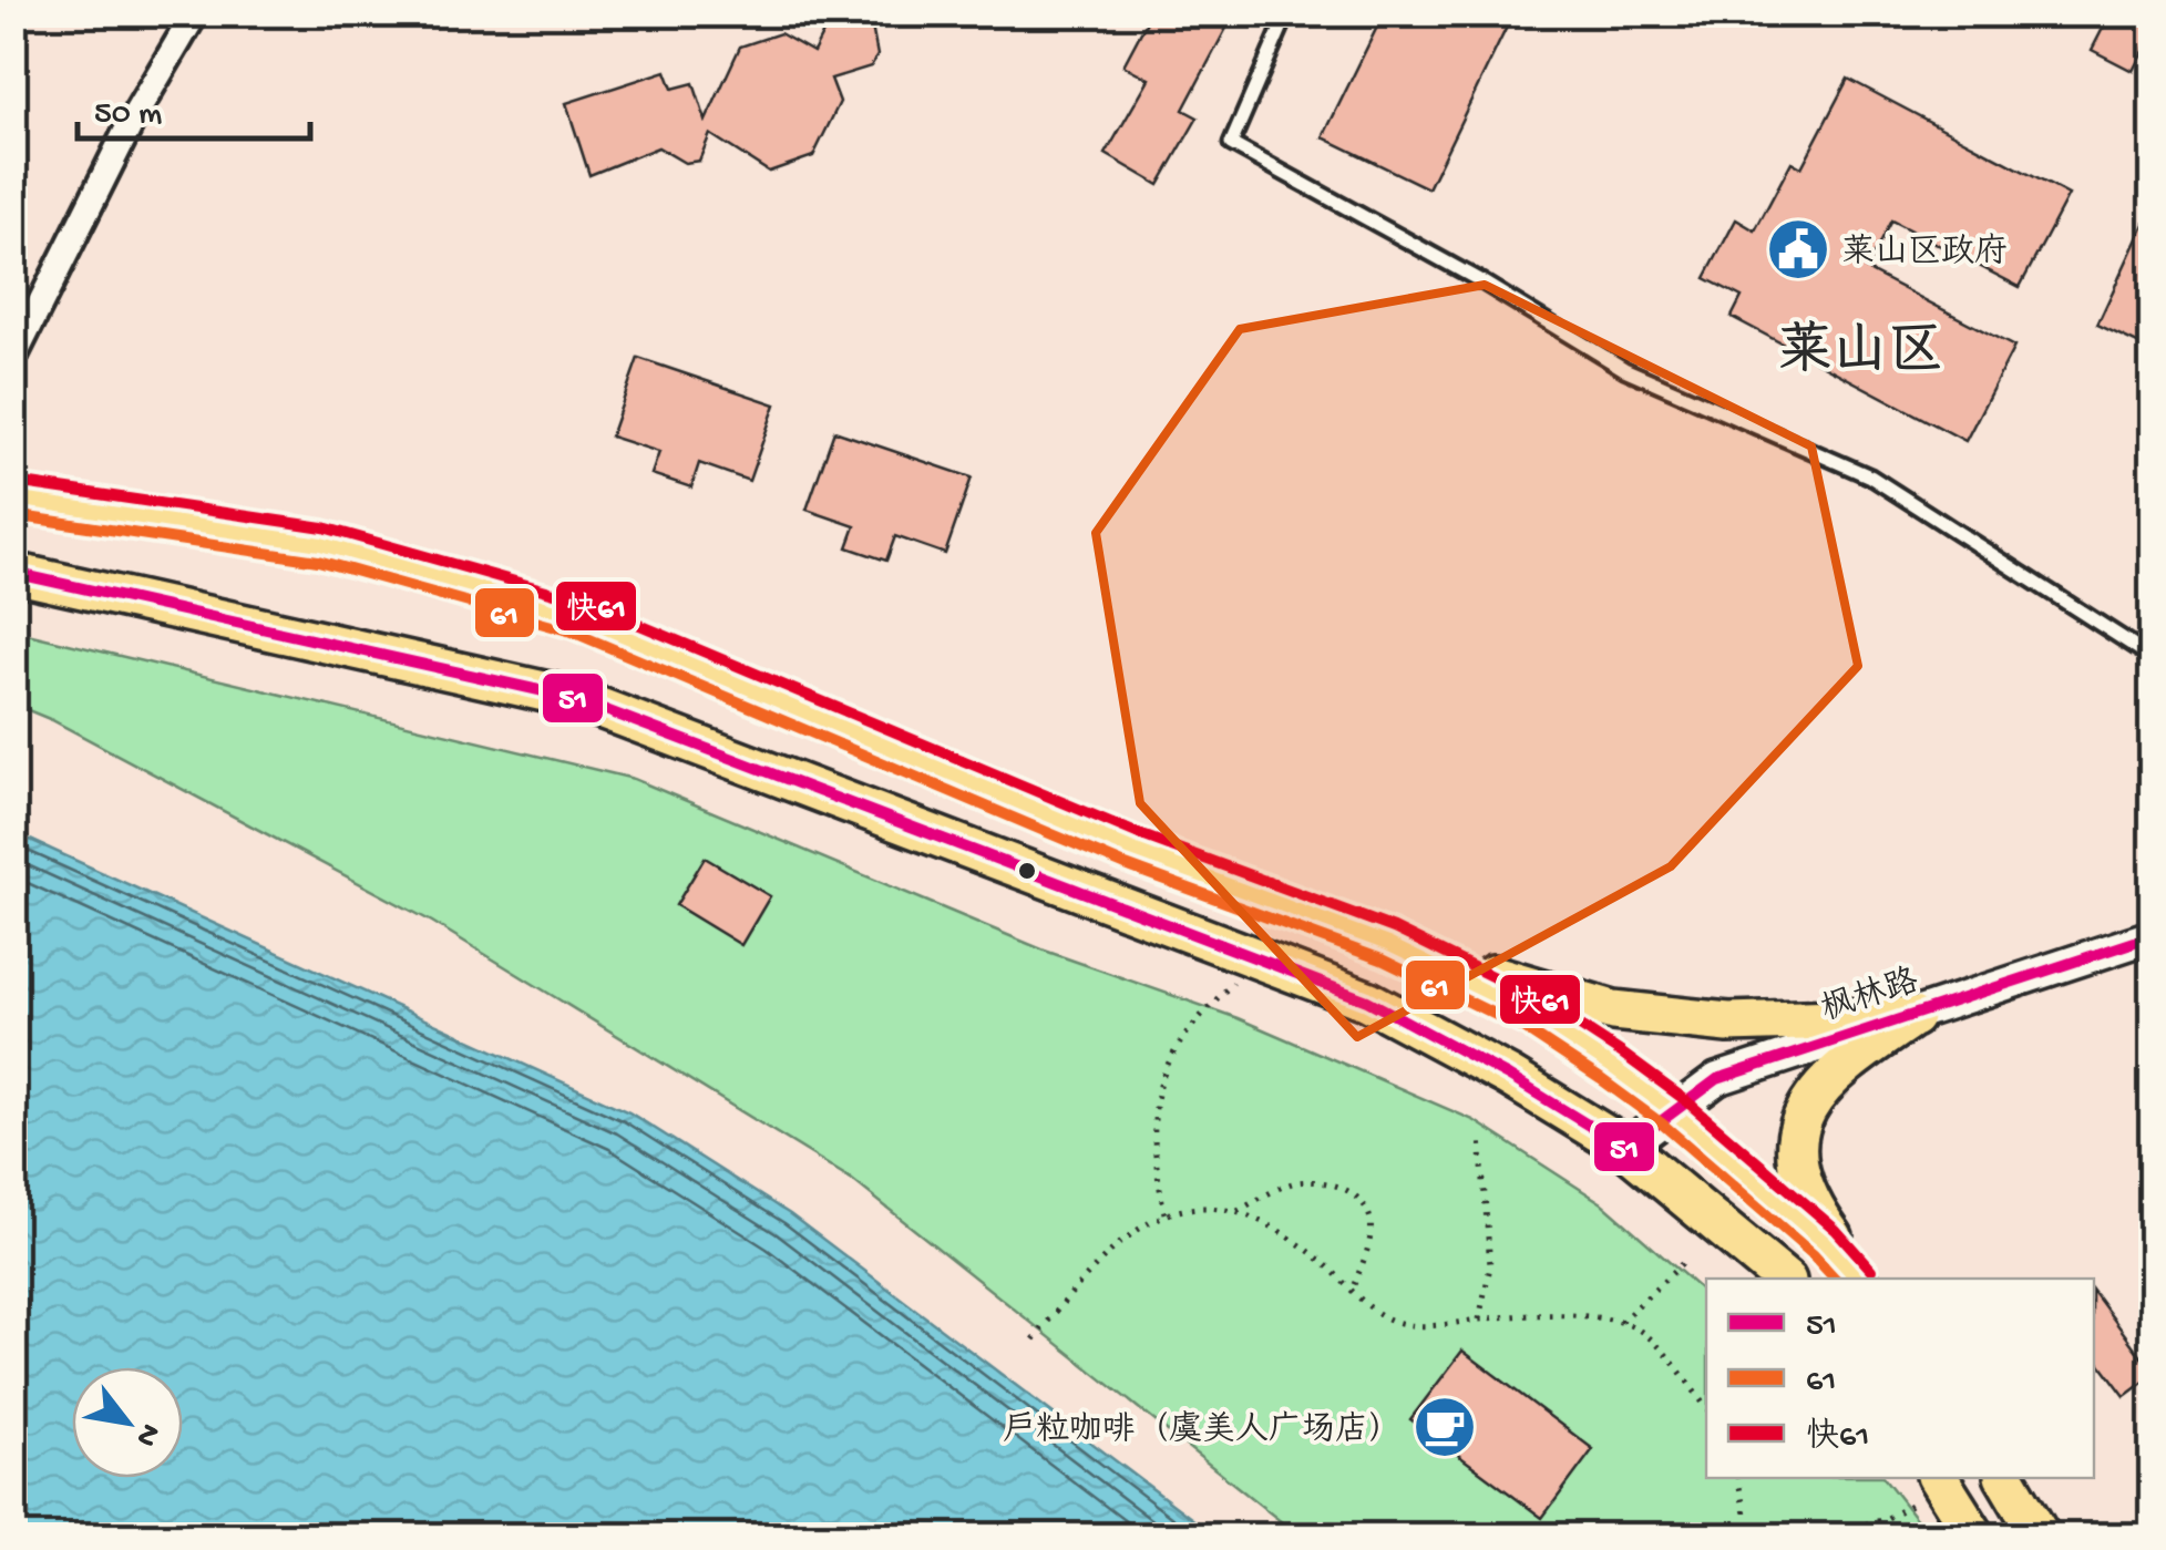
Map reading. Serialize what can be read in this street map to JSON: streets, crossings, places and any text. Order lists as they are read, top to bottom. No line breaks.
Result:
{"streets":{"street":["枫林路"]},"districts":["莱山区"],"places":{"public building":["莱山区政府"],"cafe":["户粒咖啡（虞美人广场店）"]},"lines":["transit line 快61","transit line 61","transit line 51"],"legend":["51","61","快61"],"scale_bar":"50 m","north":"bottom right"}
